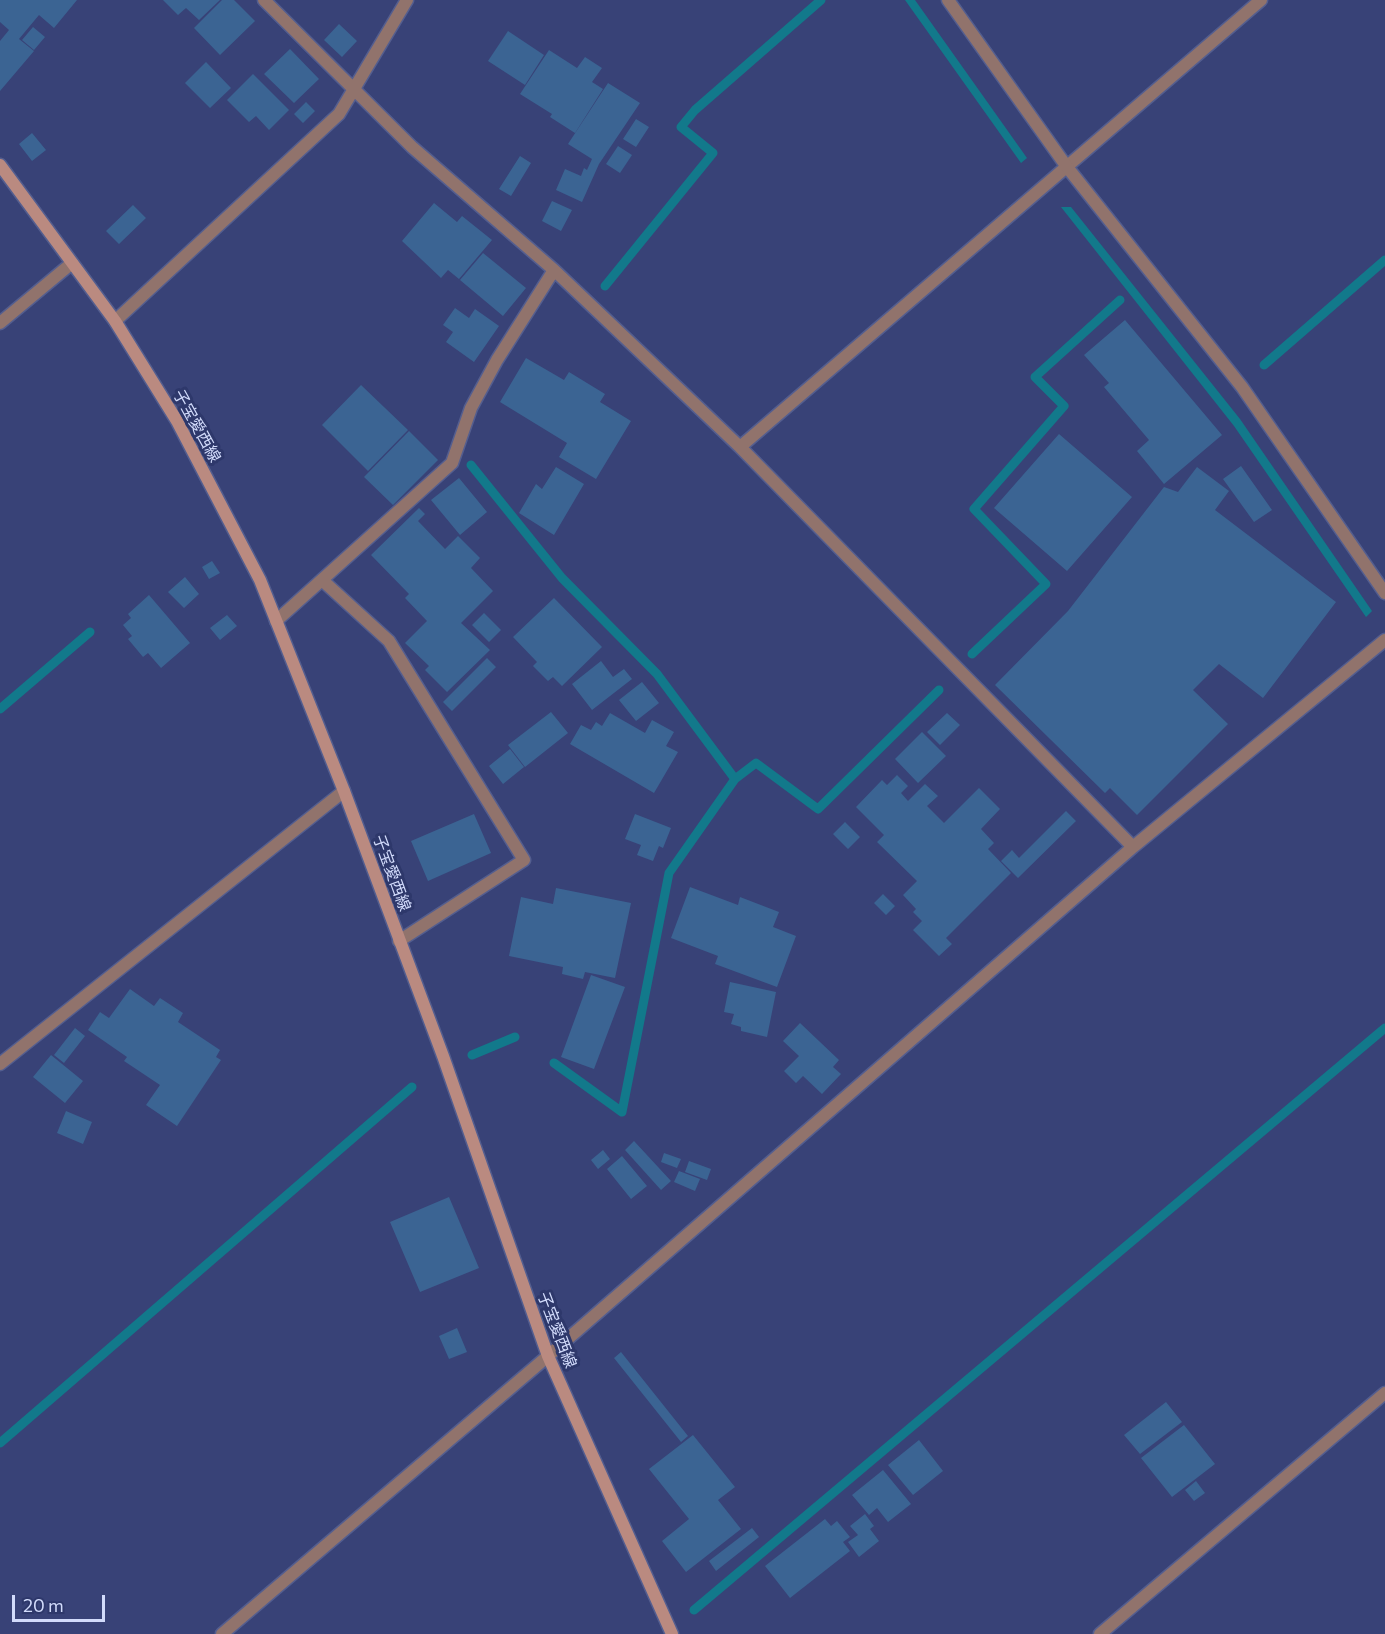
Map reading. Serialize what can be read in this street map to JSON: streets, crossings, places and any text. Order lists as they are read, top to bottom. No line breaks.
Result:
{"streets":{"main road":["子宝愛西線"]},"scale_bar":"20 m"}
